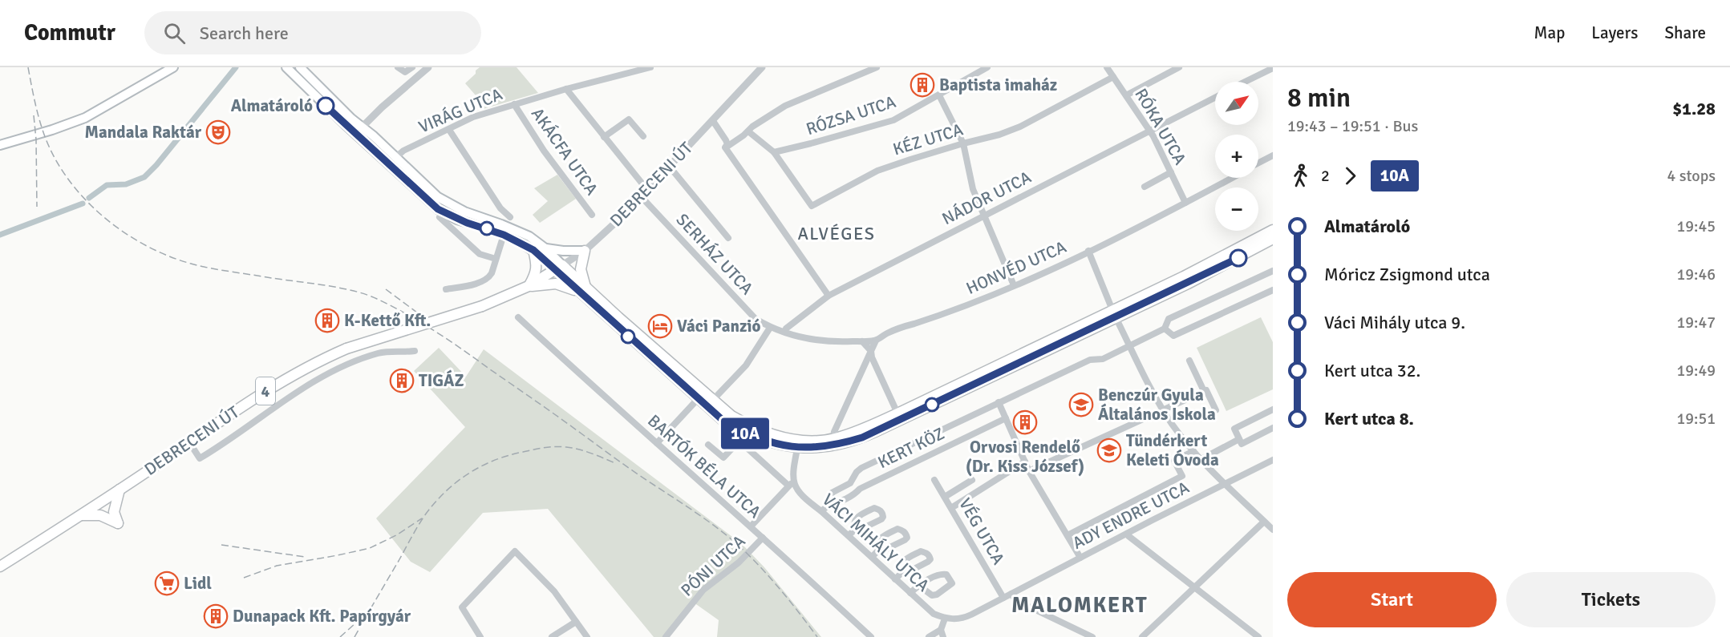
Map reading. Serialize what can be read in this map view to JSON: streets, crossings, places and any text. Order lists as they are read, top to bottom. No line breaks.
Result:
{"streets":{"main road":["DEBRECENI ÚT","4"],"street":["VIRÁG UTCA","RÓZSA UTCA","RÓKA UTCA","KÉZ UTCA","AKÁCFA UTCA","NÁDOR UTCA","SERHÁZ UTCA","HONVÉD UTCA","KERT KÖZ","BARTÓK BÉLA UTCA","ADY ENDRE UTCA","VÉG UTCA","VÁCI MIHÁLY UTCA","PÓNI UTCA"]},"crossings":[["VIRÁG UTCA","AKÁCFA UTCA"],["RÓZSA UTCA","KÉZ UTCA"],["RÓKA UTCA","KÉZ UTCA"],["RÓKA UTCA","NÁDOR UTCA"],["RÓKA UTCA","HONVÉD UTCA"],["DEBRECENI ÚT","SERHÁZ UTCA"],["DEBRECENI ÚT","4"],["NÁDOR UTCA","HONVÉD UTCA"],["KERT KÖZ","VÁCI MIHÁLY UTCA"],["BARTÓK BÉLA UTCA","PÓNI UTCA"],["ADY ENDRE UTCA","VÉG UTCA"],["ADY ENDRE UTCA","VÁCI MIHÁLY UTCA"]],"districts":["ALVÉGES","MALOMKERT"],"places":{"building":["Baptista imaház","K-Kettő Kft.","TIGÁZ","Orvosi Rendelő (Dr. Kiss József)","Dunapack Kft. Papírgyár"],"other":["Almatároló"],"theatre":["Mandala Raktár"],"hotel":["Váci Panzió"],"school or university":["Benczúr Gyula Általános Iskola","Tündérkert Keleti Óvoda"],"supermarket":["Lidl"]},"lines":["bus line 10A"],"north":"top right","page":{"header":"Commutr","search":"Search here","nav":["Map","Layers","Share"],"on_map":"10A","heading":["8 min","19:43 – 19:51 · Bus","$1.28"],"map_buttons":["+","−"],"legs":["2","10A","4 stops"],"list":[{"name":"Almatároló","value":"19:45"},{"name":"Móricz Zsigmond utca","value":"19:46"},{"name":"Váci Mihály utca 9.","value":"19:47"},{"name":"Kert utca 32.","value":"19:49"},{"name":"Kert utca 8.","value":"19:51"}],"buttons":["Start","Tickets"]}}
